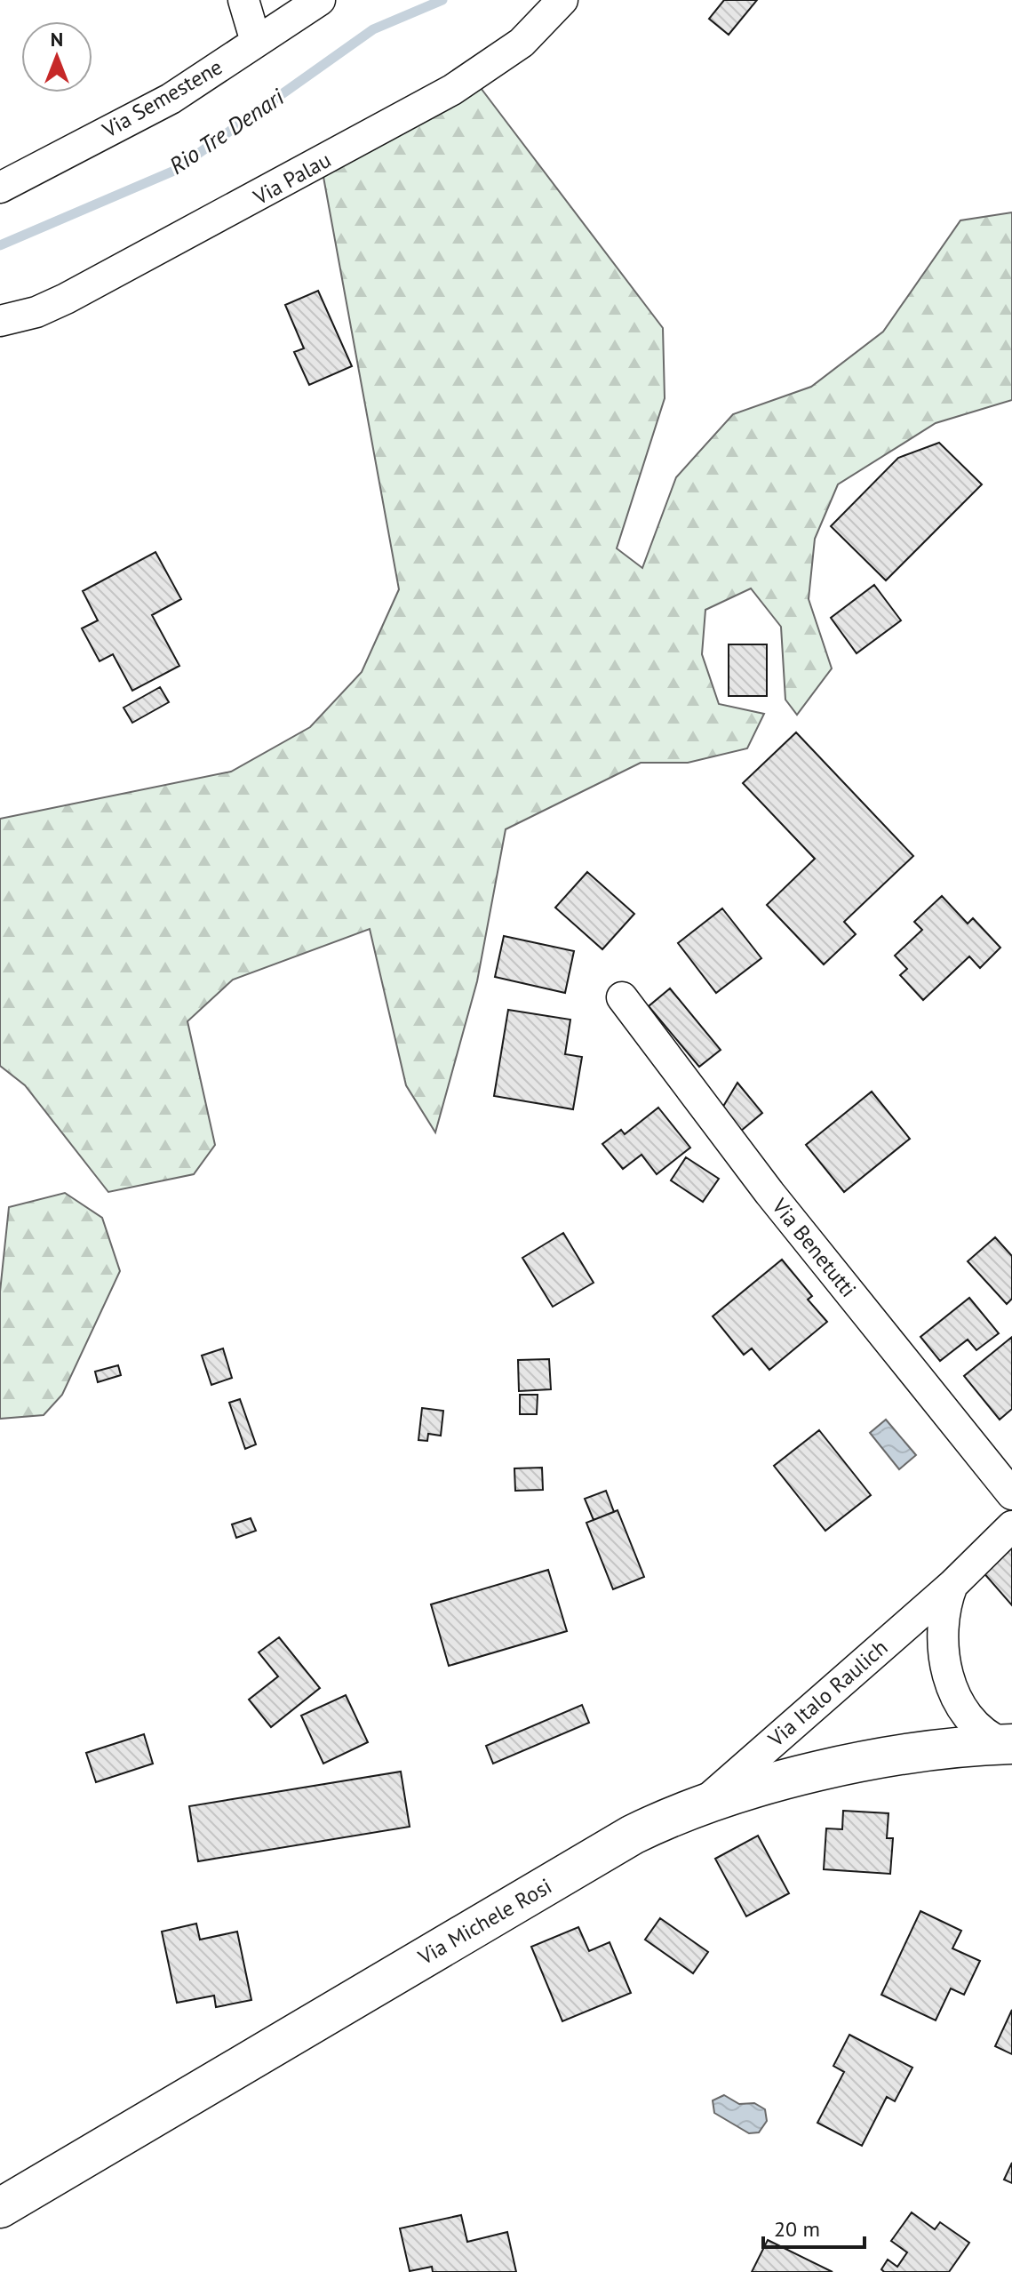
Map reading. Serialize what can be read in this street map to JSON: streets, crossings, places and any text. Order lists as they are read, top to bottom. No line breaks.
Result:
{"streets":{"street":["Via Semestene","Via Palau","Via Benetutti","Via Italo Raulich","Via Michele Rosi"]},"crossings":[["Via Italo Raulich","Via Michele Rosi"]],"water":["Rio Tre Denari"],"scale_bar":"20 m","north":"top"}
